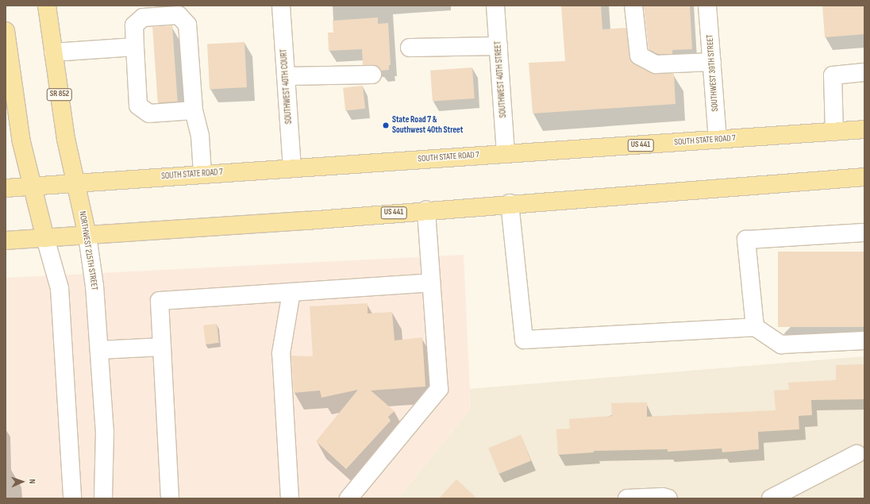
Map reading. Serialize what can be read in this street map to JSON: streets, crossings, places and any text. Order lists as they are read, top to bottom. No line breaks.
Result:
{"streets":{"main road":["SR 852","SOUTH STATE ROAD 7","US 441","NORTHWEST 215TH STREET"],"street":["SOUTHWEST 39TH STREET","SOUTHWEST 40TH STREET","SOUTHWEST 40TH COURT"]},"crossings":[["SOUTHWEST 39TH STREET","SOUTH STATE ROAD 7"],["SOUTHWEST 40TH STREET","SOUTH STATE ROAD 7"],["SOUTHWEST 40TH COURT","SOUTH STATE ROAD 7"],["SOUTH STATE ROAD 7","US 441"],["SOUTH STATE ROAD 7","NORTHWEST 215TH STREET"],["US 441","NORTHWEST 215TH STREET"]],"places":["State Road 7 & Southwest 40th Street"],"north":"right"}
